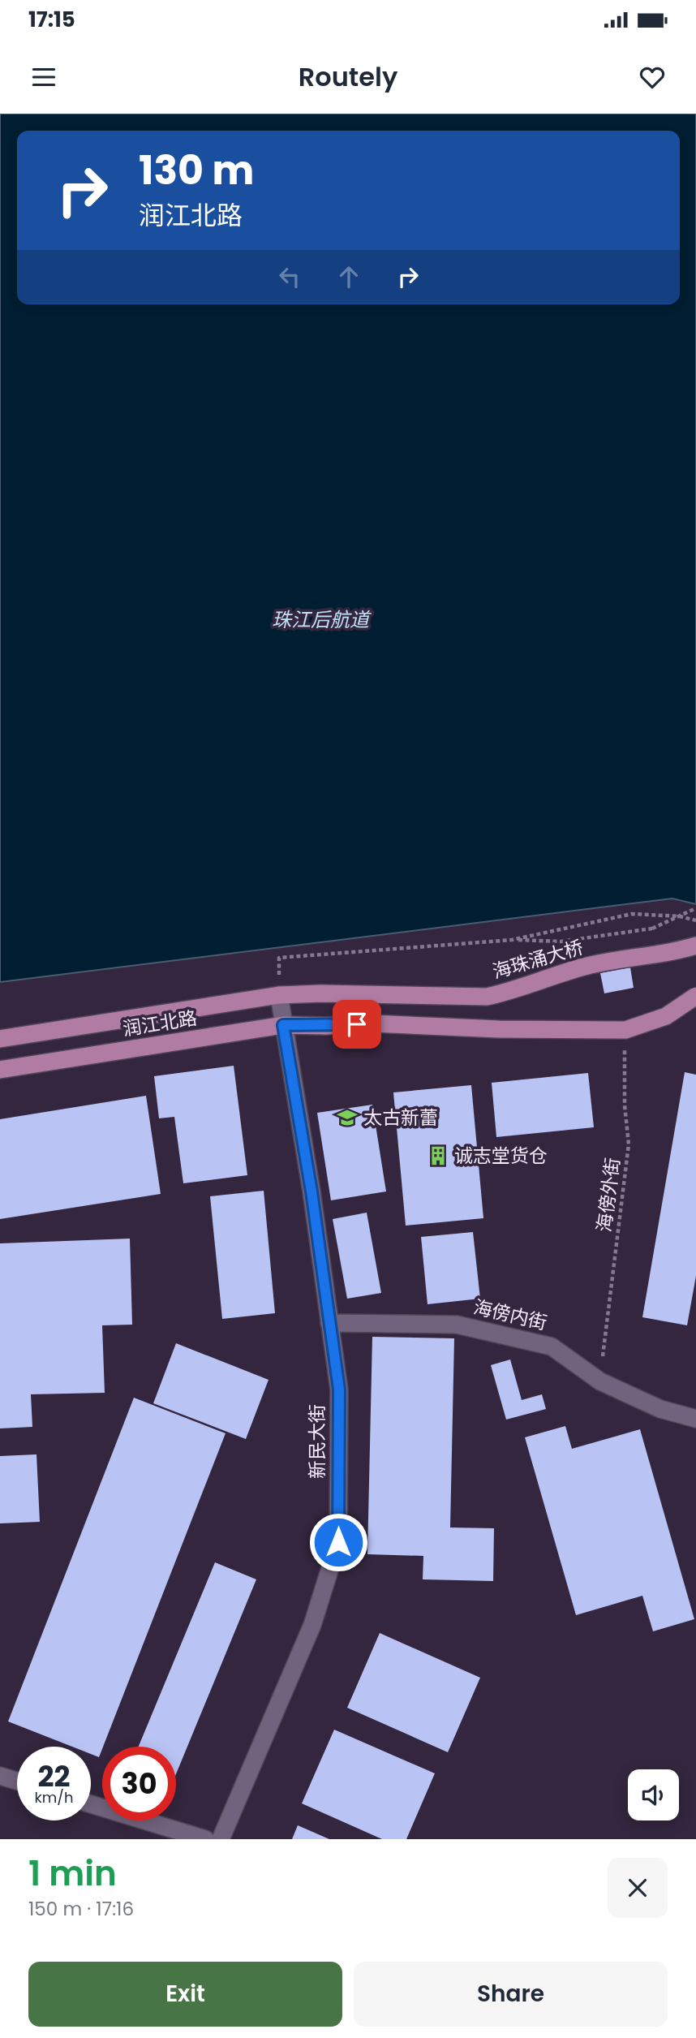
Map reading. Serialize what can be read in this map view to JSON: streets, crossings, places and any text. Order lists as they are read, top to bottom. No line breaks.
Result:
{"streets":{"main road":["海珠涌大桥","润江北路"],"street":["海傍内街","新民大街"],"path":["海傍外街"]},"crossings":[["海珠涌大桥","润江北路"],["润江北路","新民大街"],["海傍外街","海傍内街"],["海傍内街","新民大街"]],"water":["珠江后航道"],"places":{"school or university":["太古新蕾"],"building":["诚志堂货仓"]},"page":{"status":"17:15","header":"Routely","turn":["130 m","润江北路"],"speed":"22 km/h","limit":"30","heading":["1 min","150 m · 17:16"],"buttons":["Exit","Share"]}}
